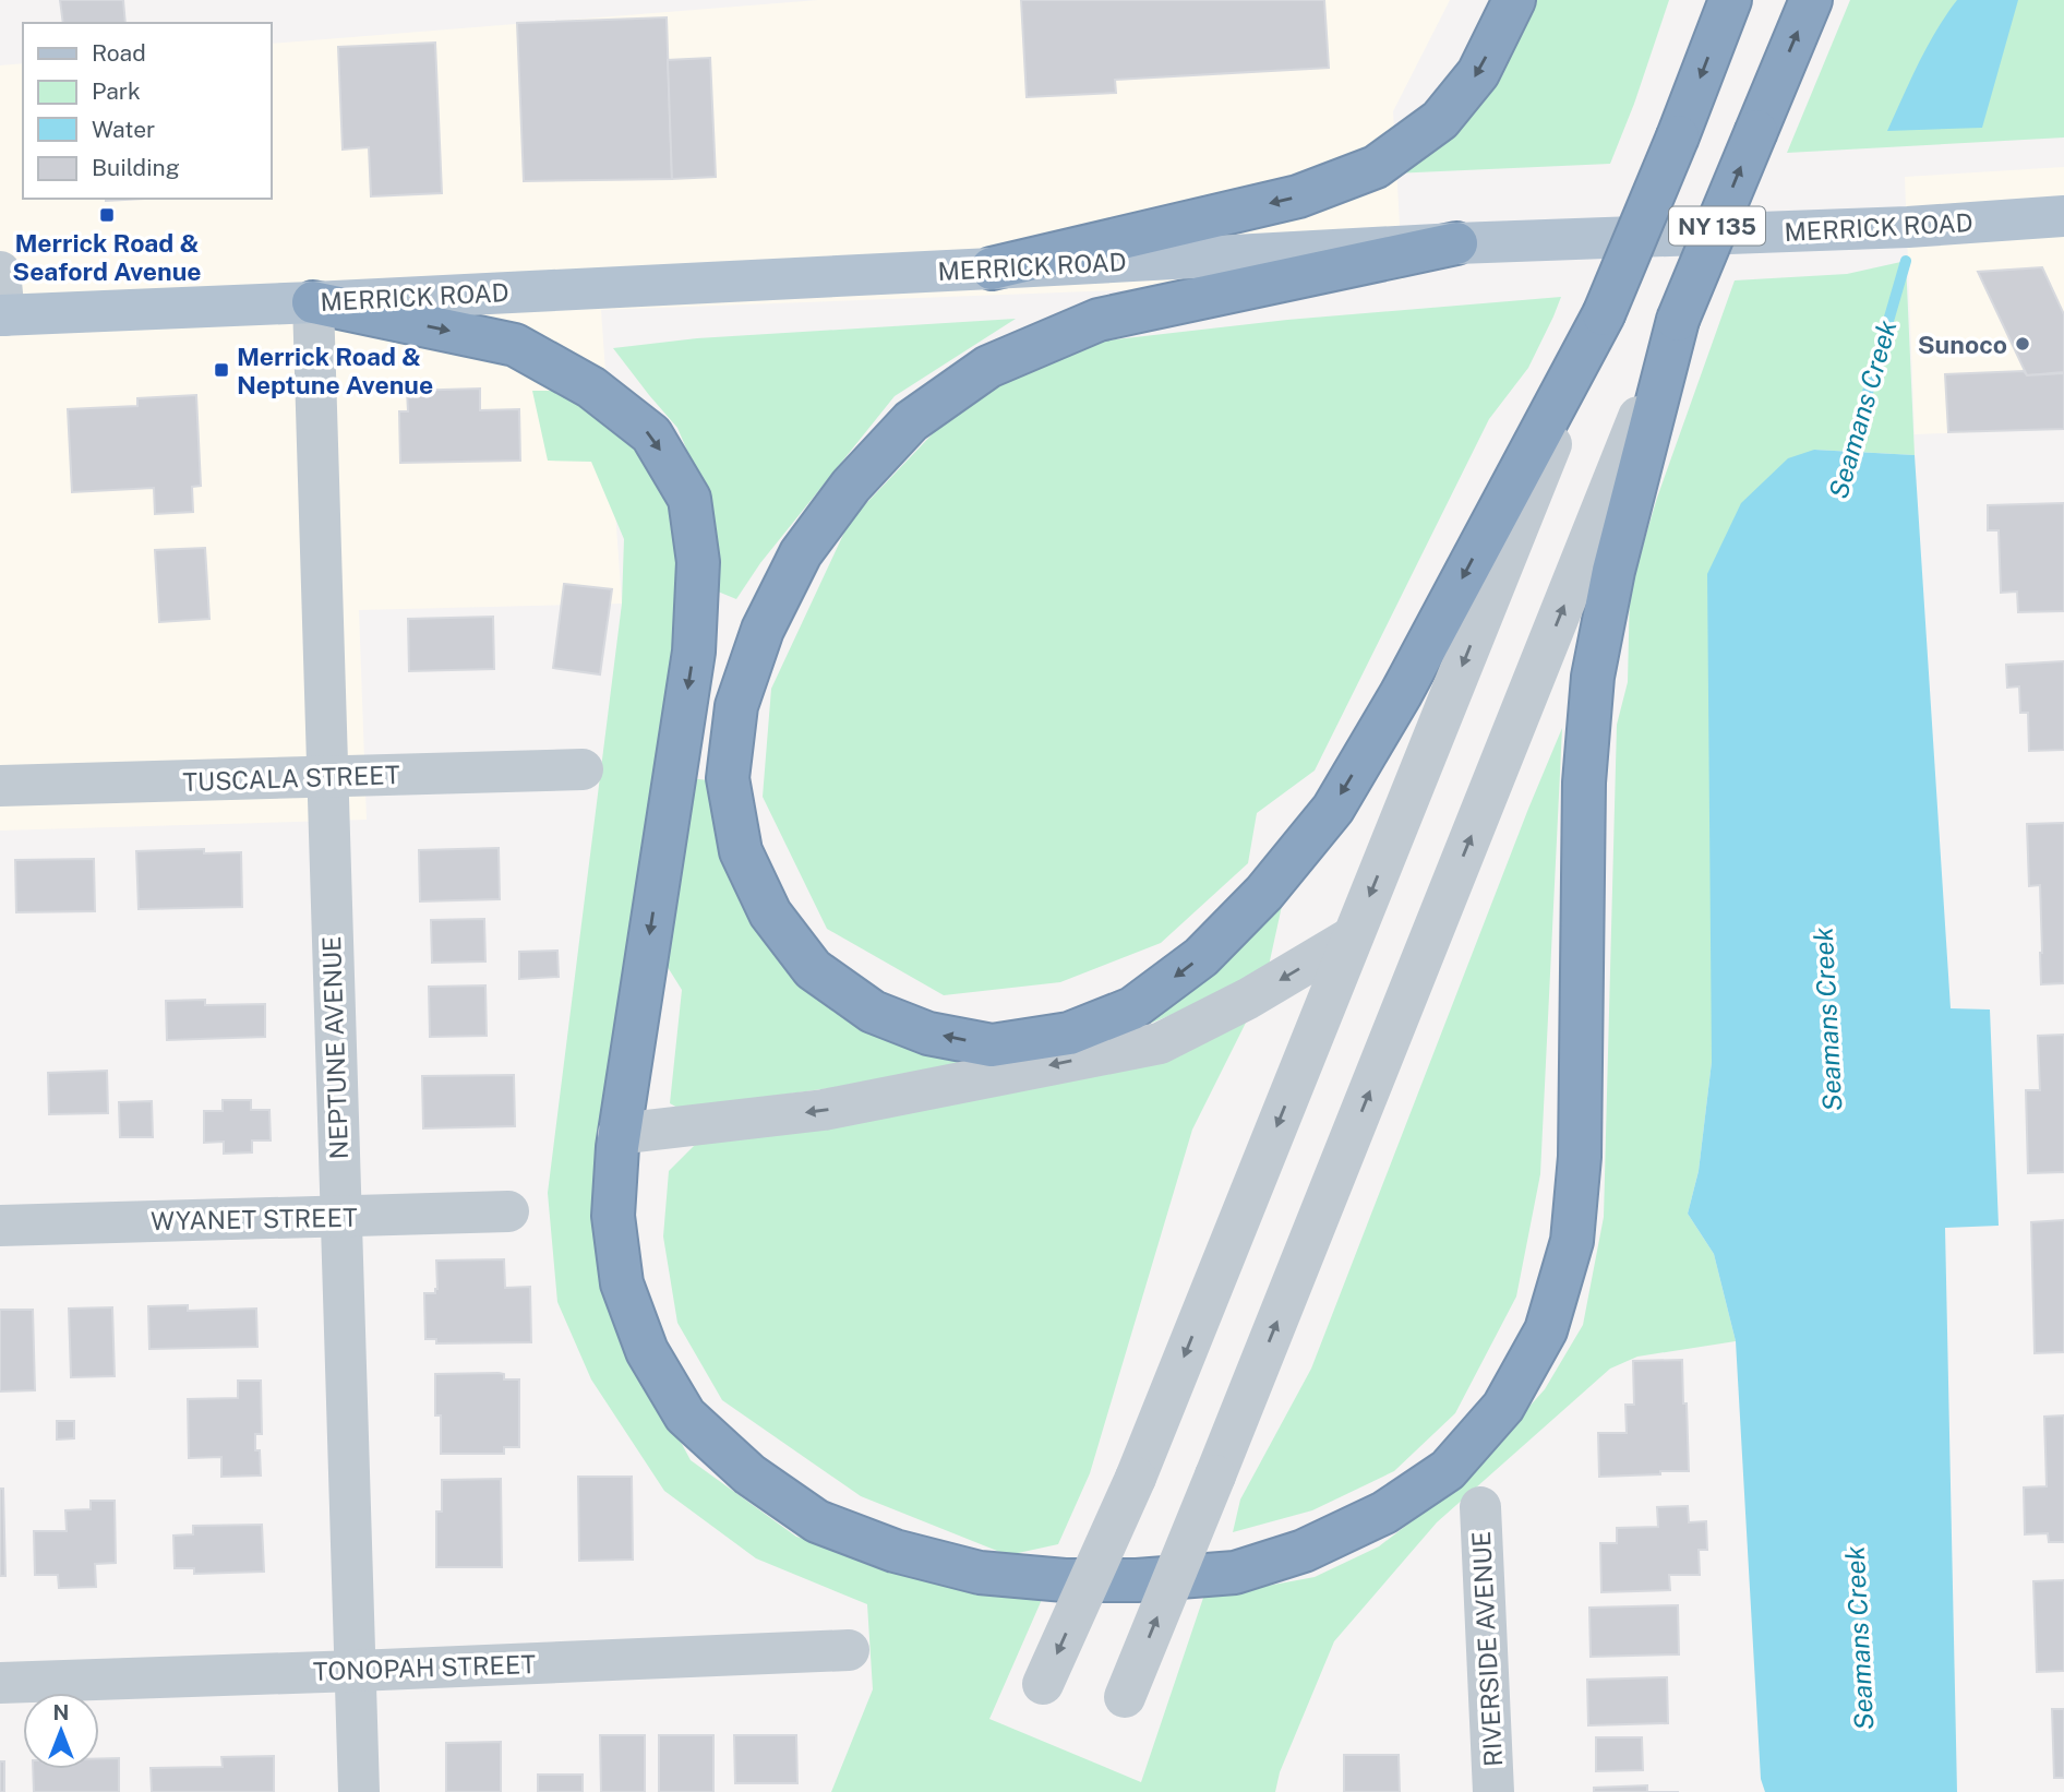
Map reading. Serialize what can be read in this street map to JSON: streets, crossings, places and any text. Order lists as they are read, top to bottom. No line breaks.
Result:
{"streets":{"highway":["NY 135"],"main road":["MERRICK ROAD"],"street":["TUSCALA STREET","NEPTUNE AVENUE","WYANET STREET","RIVERSIDE AVENUE","TONOPAH STREET"]},"crossings":[["MERRICK ROAD","NEPTUNE AVENUE"],["TUSCALA STREET","NEPTUNE AVENUE"],["NEPTUNE AVENUE","WYANET STREET"],["NEPTUNE AVENUE","TONOPAH STREET"]],"water":["Seamans Creek"],"places":{"transit":["Merrick Road & Seaford Avenue","Merrick Road & Neptune Avenue"],"other":["Sunoco"]},"legend":["Road","Park","Water","Building"],"north":"top"}
